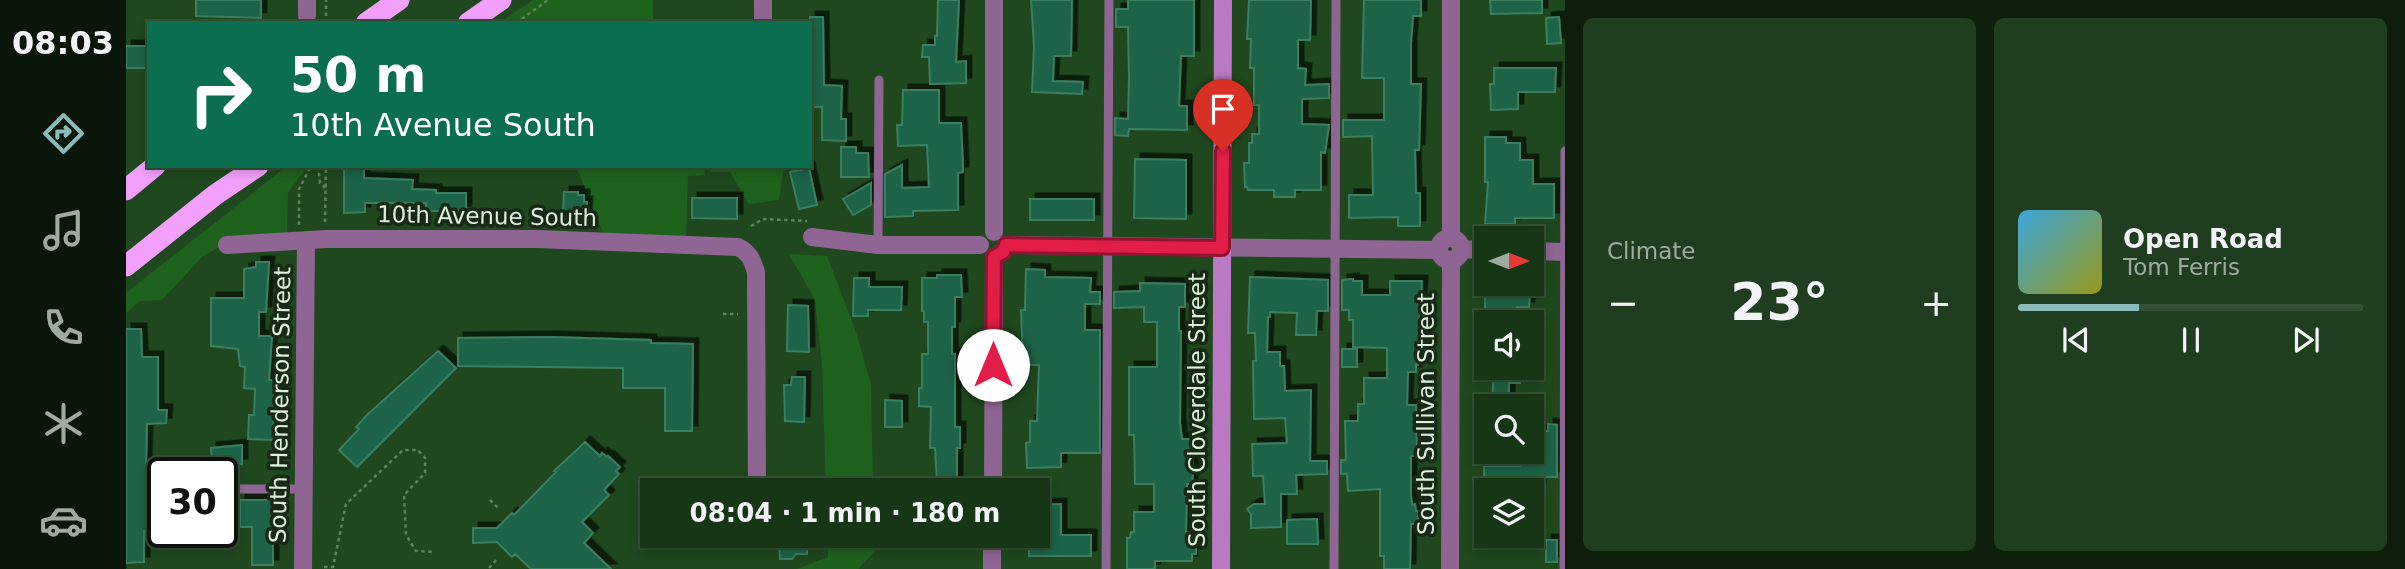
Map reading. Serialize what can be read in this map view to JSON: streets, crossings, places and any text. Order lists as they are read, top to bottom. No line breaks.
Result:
{"streets":{"main road":["South Cloverdale Street"],"street":["10th Avenue South","South Henderson Street","South Sullivan Street"]},"crossings":[["10th Avenue South","South Henderson Street"]],"north":"right","page":{"tabs":"08:03","tile":"Climate","turn":["50 m","10th Avenue South"],"song":["Open Road","Tom Ferris"],"heat":["−","23°","+"],"limit":"30","trip":"08:04 · 1 min · 180 m"}}
